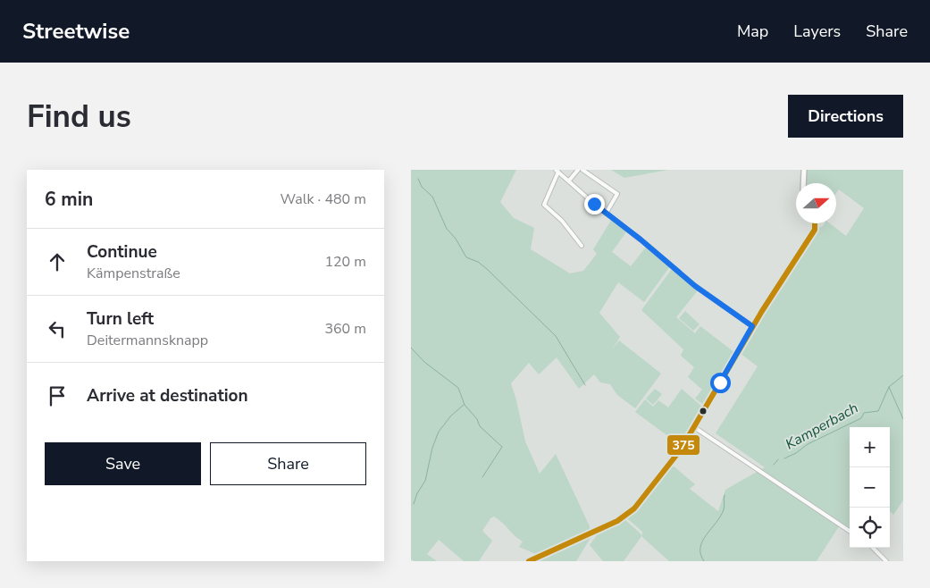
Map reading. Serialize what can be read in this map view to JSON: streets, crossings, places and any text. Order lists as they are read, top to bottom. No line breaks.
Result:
{"water":["Kamperbach"],"lines":["transit line 375"],"north":"right","page":{"header":"Streetwise","nav":["Map","Layers","Share"],"buttons":["Directions",["Save","Share"]],"title":"Find us","heading":["6 min","Walk · 480 m"],"list":[["Continue","Kämpenstraße","120 m"],["Turn left","Deitermannsknapp","360 m"],"Arrive at destination"],"map_buttons":["+","−"]}}
